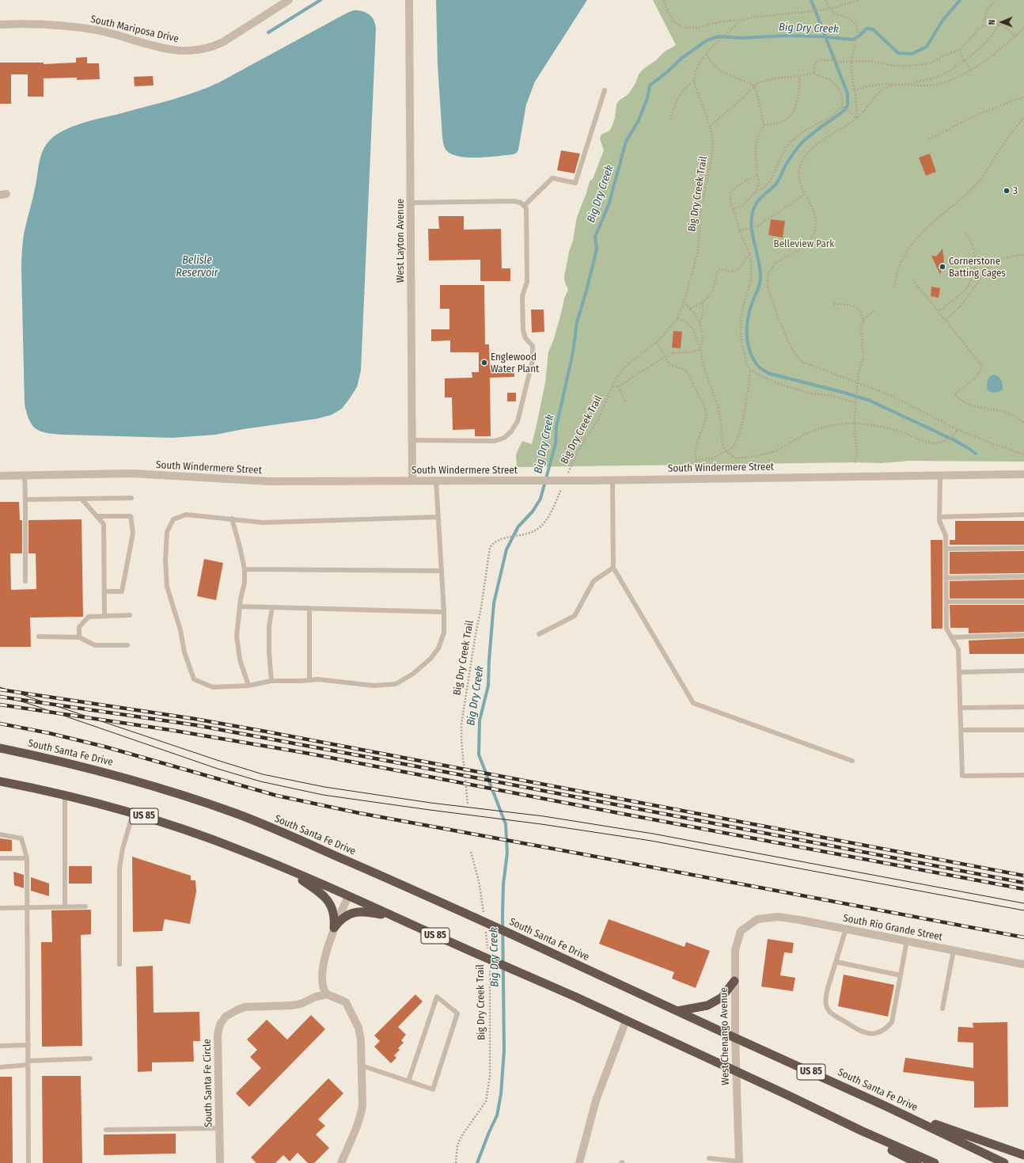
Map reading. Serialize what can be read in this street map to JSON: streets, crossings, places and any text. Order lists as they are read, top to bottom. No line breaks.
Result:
{"streets":{"highway":["South Santa Fe Drive","US 85"],"street":["South Mariposa Drive","West Layton Avenue","South Windermere Street","South Rio Grande Street","West Chenango Avenue","South Santa Fe Circle"],"path":["Big Dry Creek Trail"]},"crossings":[["West Layton Avenue","South Windermere Street"],["South Santa Fe Drive","West Chenango Avenue"],["US 85","West Chenango Avenue"],["South Rio Grande Street","West Chenango Avenue"]],"water":["Big Dry Creek","Belisle Reservoir"],"parks":["Belleview Park"],"places":["3","Cornerstone Batting Cages","Englewood Water Plant"],"north":"left"}
